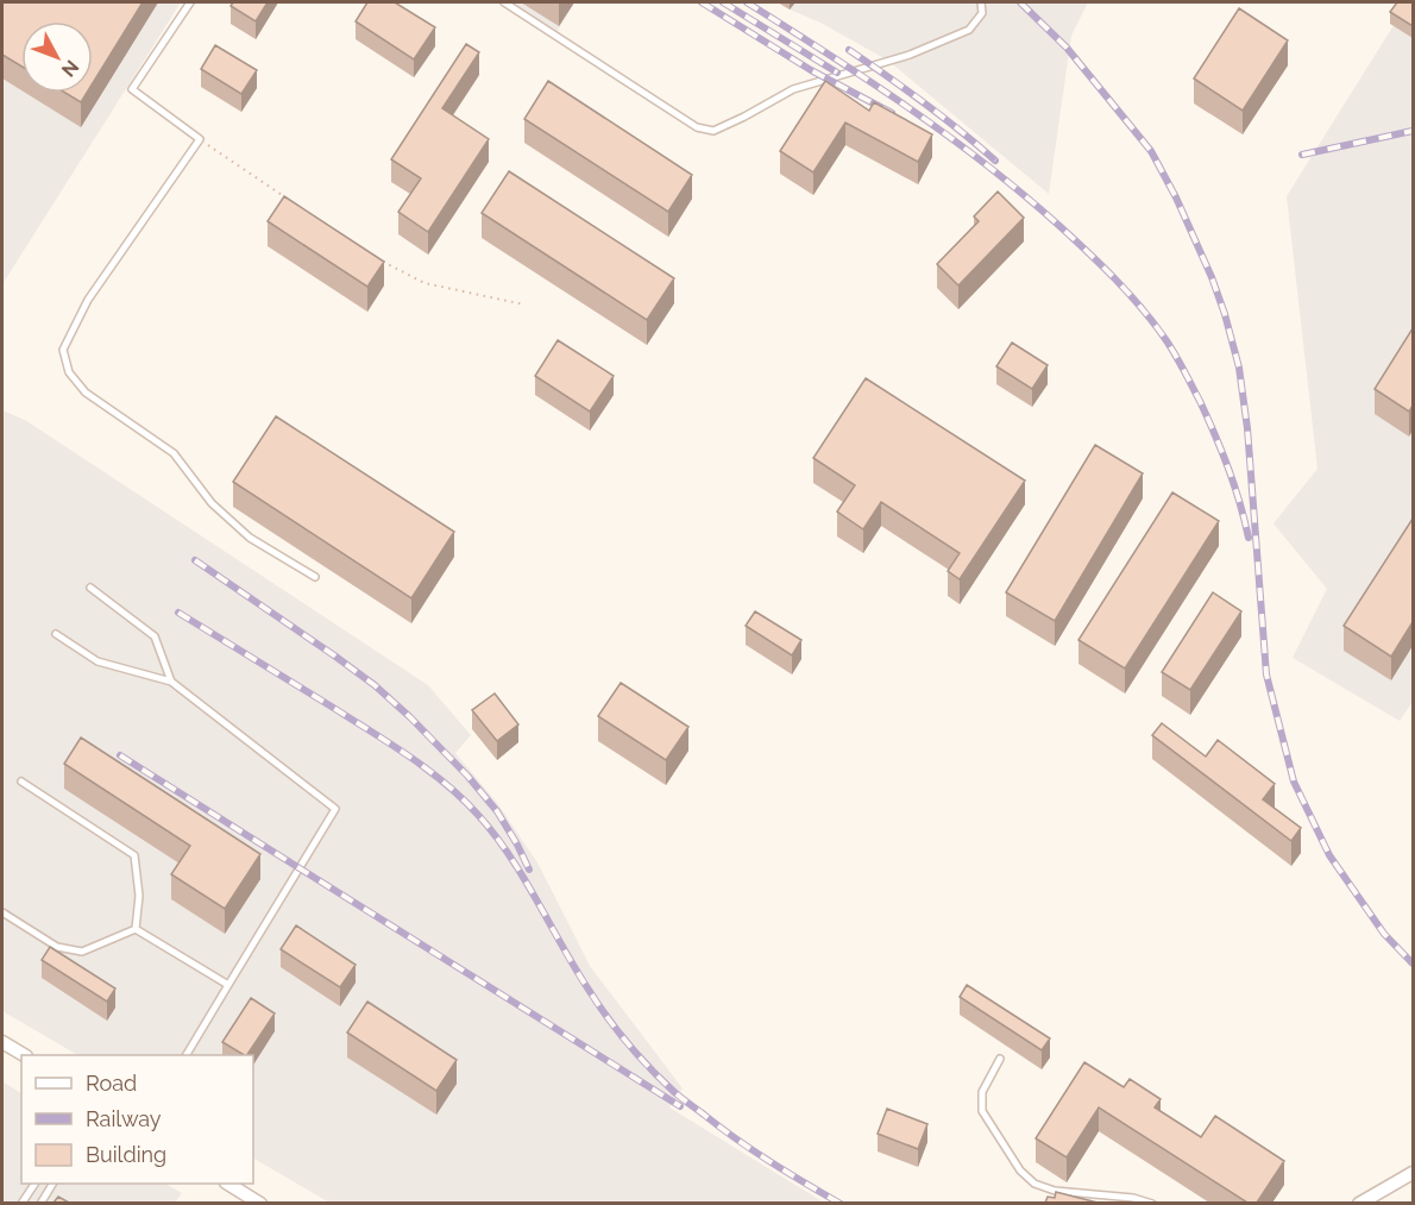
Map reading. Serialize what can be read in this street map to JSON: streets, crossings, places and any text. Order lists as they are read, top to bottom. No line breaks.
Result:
{"legend":["Road","Railway","Building"],"north":"bottom right"}
